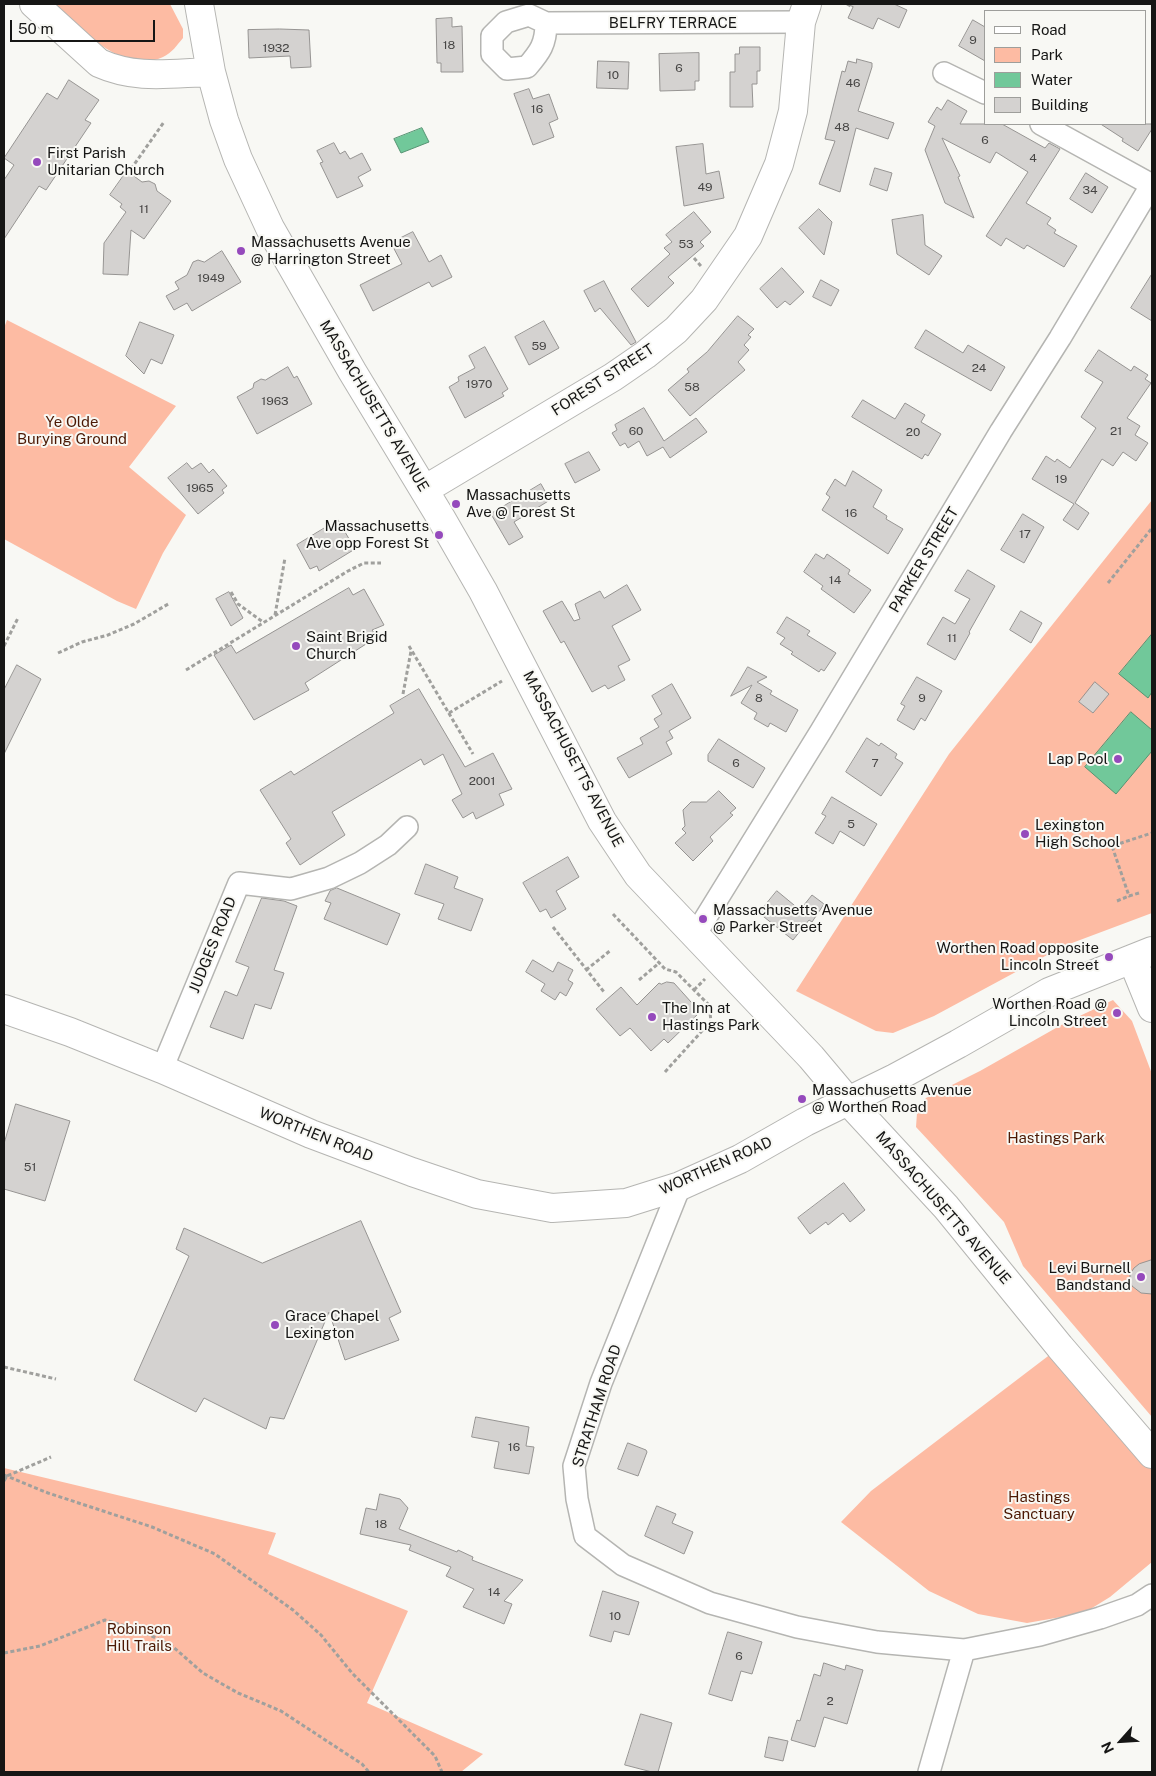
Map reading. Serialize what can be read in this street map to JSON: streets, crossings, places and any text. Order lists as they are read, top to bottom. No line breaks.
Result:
{"streets":{"main road":["FOREST STREET","MASSACHUSETTS AVENUE","WORTHEN ROAD"],"street":["BELFRY TERRACE","PARKER STREET","JUDGES ROAD","STRATHAM ROAD"]},"crossings":[["BELFRY TERRACE","FOREST STREET"],["FOREST STREET","MASSACHUSETTS AVENUE"],["MASSACHUSETTS AVENUE","PARKER STREET"],["MASSACHUSETTS AVENUE","WORTHEN ROAD"],["JUDGES ROAD","WORTHEN ROAD"],["WORTHEN ROAD","STRATHAM ROAD"]],"parks":["Ye Olde Burying Ground","Hastings Park","Hastings Sanctuary","Robinson Hill Trails"],"places":["First Parish Unitarian Church","Massachusetts Avenue @ Harrington Street","Massachusetts Ave @ Forest St","Massachusetts Ave opp Forest St","Saint Brigid Church","Lap Pool","Lexington High School","Massachusetts Avenue @ Parker Street","Worthen Road opposite Lincoln Street","Worthen Road @ Lincoln Street","The Inn at Hastings Park","Massachusetts Avenue @ Worthen Road","Levi Burnell Bandstand","Grace Chapel Lexington"],"house_numbers":["9","18","1932","6","10","46","16","48","6","4","49","34","11","53","1949","59","24","1970","58","1963","60","21","20","19","1965","16","17","14","11","8","9","6","7","2001","5","51","16","18","14","10","6","2"],"legend":["Road","Park","Water","Building"],"scale_bar":"50 m","north":"bottom left"}
